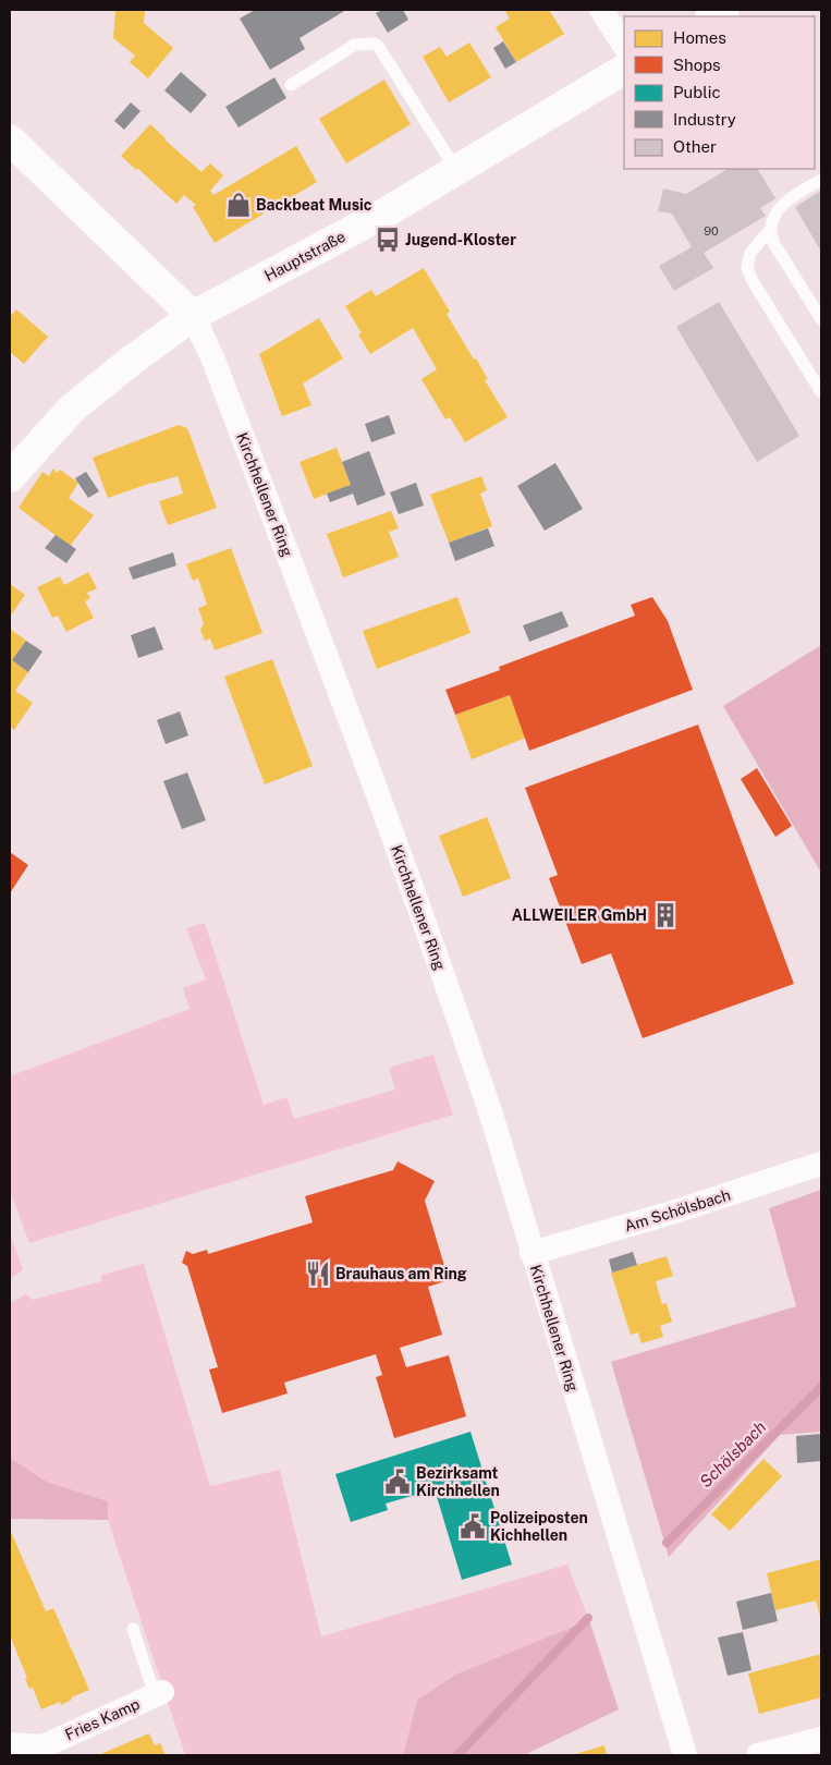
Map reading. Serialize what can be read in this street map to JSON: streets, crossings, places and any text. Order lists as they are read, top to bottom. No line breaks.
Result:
{"streets":{"street":["Hauptstraße","Kirchhellener Ring","Am Schölsbach","Fries Kamp"]},"crossings":[["Hauptstraße","Kirchhellener Ring"],["Kirchhellener Ring","Am Schölsbach"]],"water":["Schölsbach"],"places":{"shop":["Backbeat Music"],"bus stop":["Jugend-Kloster"],"building":["ALLWEILER GmbH"],"restaurant":["Brauhaus am Ring"],"public building":["Bezirksamt Kirchhellen","Polizeiposten Kichhellen"]},"house_numbers":["90"],"legend":["Homes","Shops","Public","Industry","Other"]}
